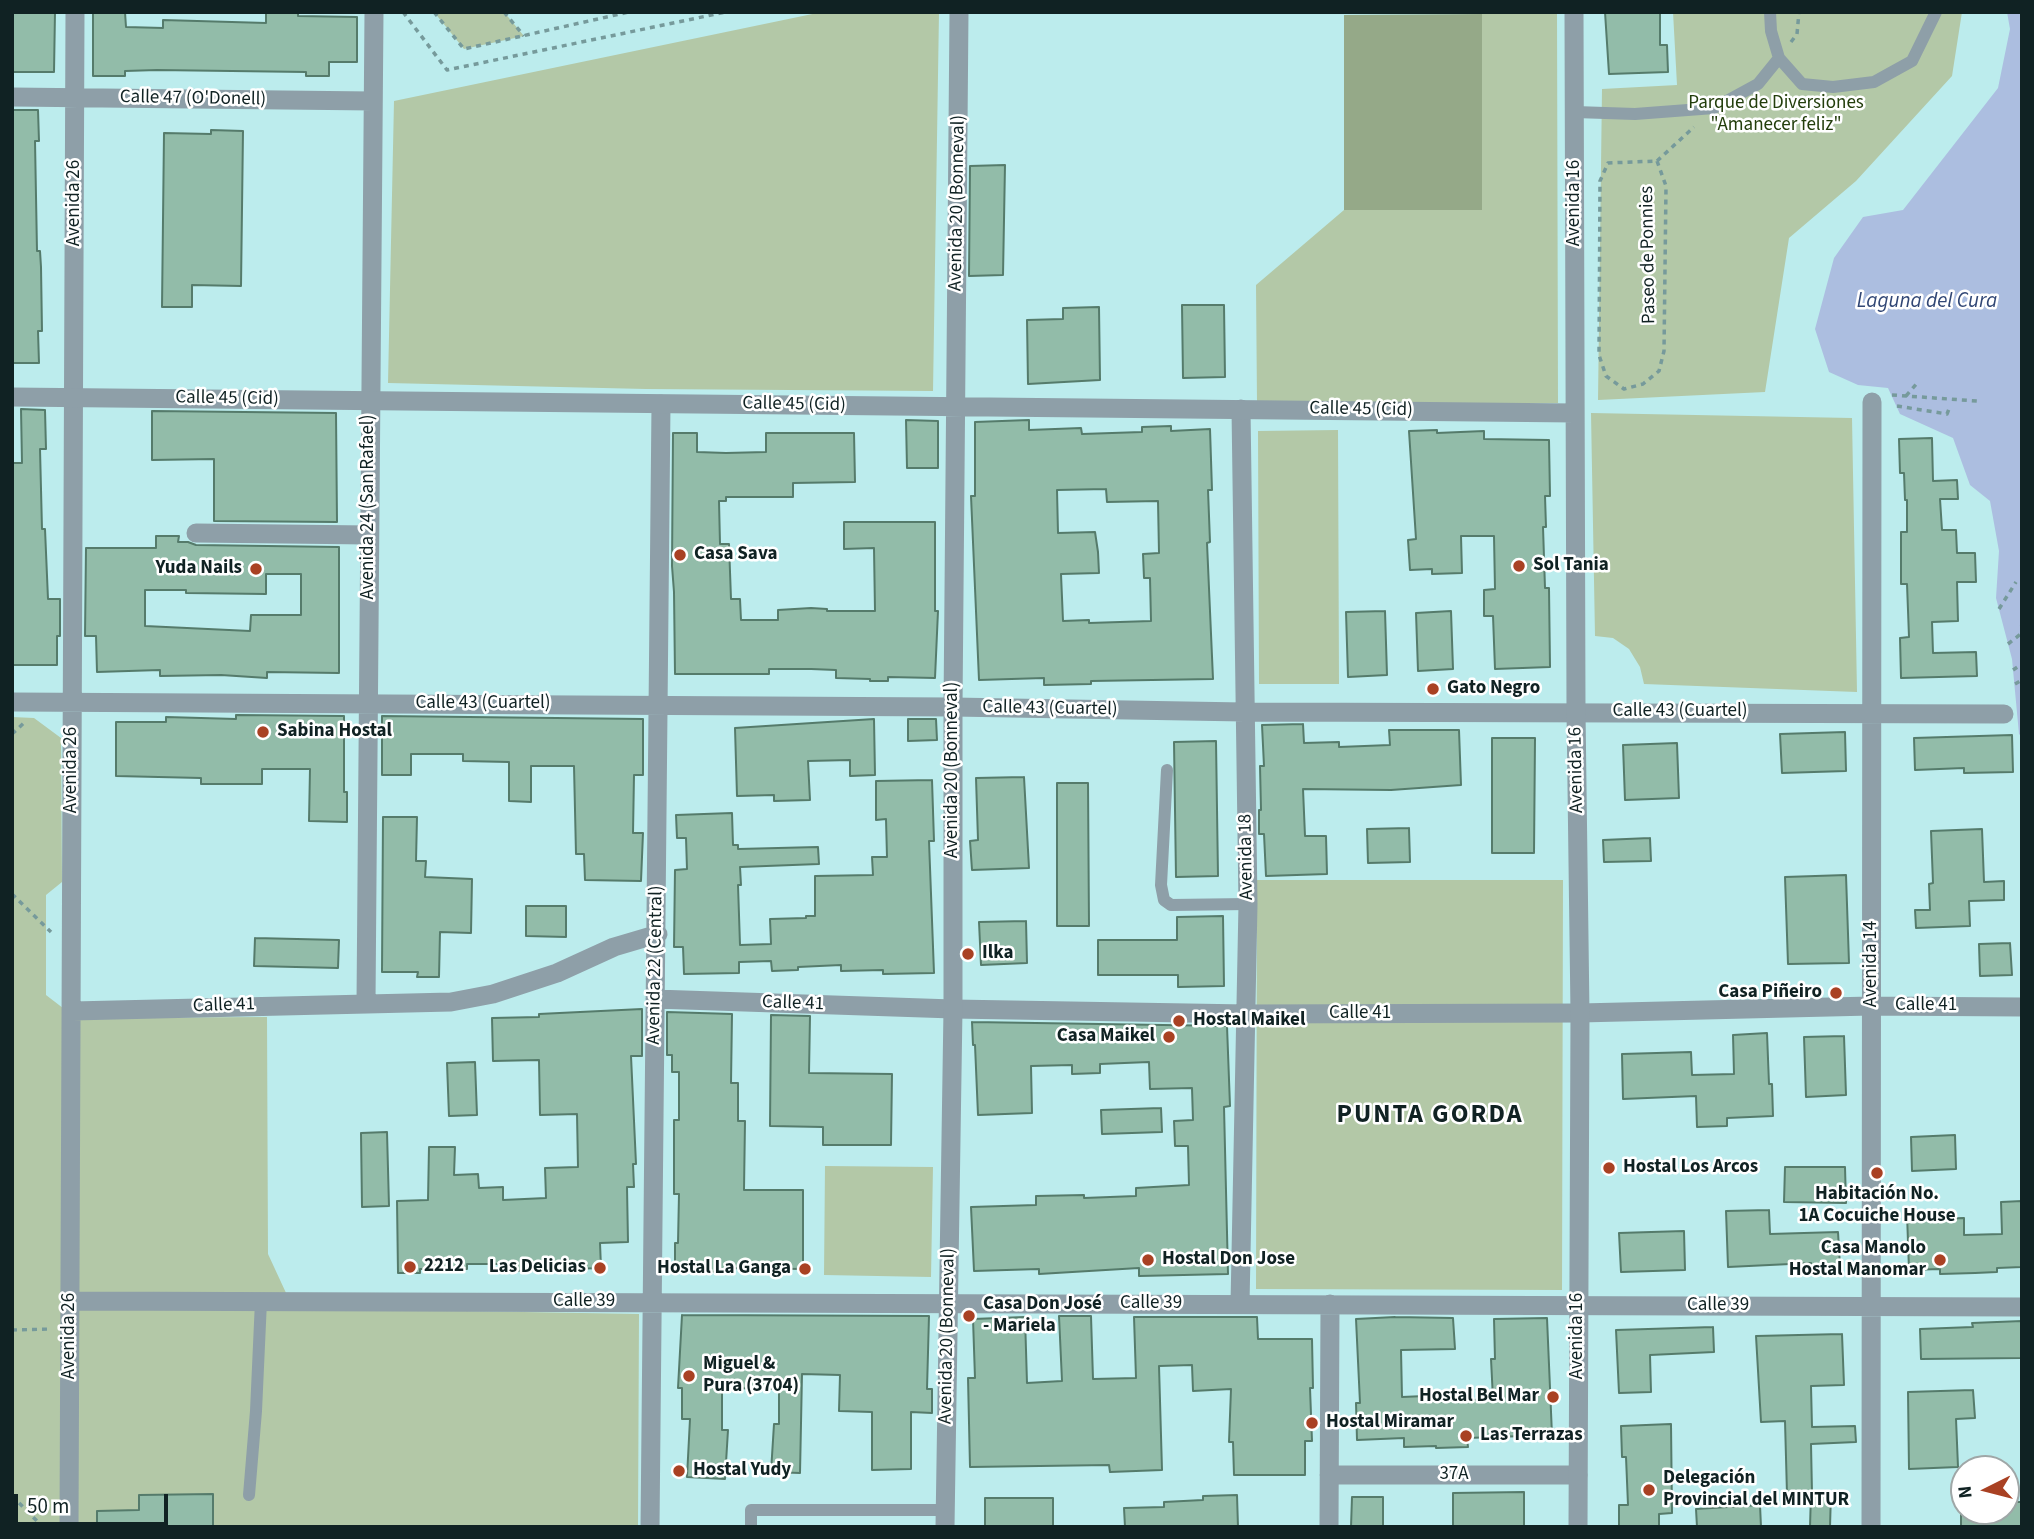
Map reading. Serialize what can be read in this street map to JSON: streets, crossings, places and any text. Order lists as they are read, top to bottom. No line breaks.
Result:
{"streets":{"street":["Calle 47 (O'Donell)","Avenida 26","Avenida 20 (Bonneval)","Avenida 16","Calle 45 (Cid)","Avenida 24 (San Rafael)","Calle 43 (Cuartel)","Avenida 18","Avenida 14","Avenida 22 (Central)","Calle 41","Calle 39","37A"],"path":["Paseo de Ponnies"]},"crossings":[["Calle 47 (O'Donell)","Avenida 26"],["Calle 47 (O'Donell)","Avenida 24 (San Rafael)"],["Avenida 26","Calle 45 (Cid)"],["Avenida 26","Calle 43 (Cuartel)"],["Avenida 26","Calle 41"],["Avenida 26","Calle 39"],["Avenida 20 (Bonneval)","Calle 45 (Cid)"],["Avenida 20 (Bonneval)","Calle 43 (Cuartel)"],["Avenida 20 (Bonneval)","Calle 41"],["Avenida 20 (Bonneval)","Calle 39"],["Avenida 16","Calle 45 (Cid)"],["Avenida 16","Calle 43 (Cuartel)"],["Avenida 16","Calle 41"],["Avenida 16","Calle 39"],["Avenida 16","37A"],["Calle 45 (Cid)","Avenida 24 (San Rafael)"],["Calle 45 (Cid)","Avenida 18"],["Calle 45 (Cid)","Avenida 22 (Central)"],["Avenida 24 (San Rafael)","Calle 43 (Cuartel)"],["Avenida 24 (San Rafael)","Calle 41"],["Calle 43 (Cuartel)","Avenida 18"],["Calle 43 (Cuartel)","Avenida 14"],["Calle 43 (Cuartel)","Avenida 22 (Central)"],["Avenida 18","Calle 41"],["Avenida 18","Calle 39"],["Avenida 14","Calle 41"],["Avenida 14","Calle 39"],["Avenida 22 (Central)","Calle 41"],["Avenida 22 (Central)","Calle 39"]],"districts":["PUNTA GORDA"],"water":["Laguna del Cura"],"parks":["Parque de Diversiones \"Amanecer feliz\""],"places":["Casa Sava","Sol Tania","Yuda Nails","Gato Negro","Sabina Hostal","Ilka","Casa Piñeiro","Hostal Maikel","Casa Maikel","Hostal Los Arcos","Habitación No. 1A Cocuiche House","Hostal Don Jose","Casa Manolo Hostal Manomar","2212","Las Delicias","Hostal La Ganga","Casa Don José - Mariela","Miguel & Pura (3704)","Hostal Bel Mar","Hostal Miramar","Las Terrazas","Hostal Yudy","Delegación Provincial del MINTUR"],"scale_bar":"50 m","north":"left"}
